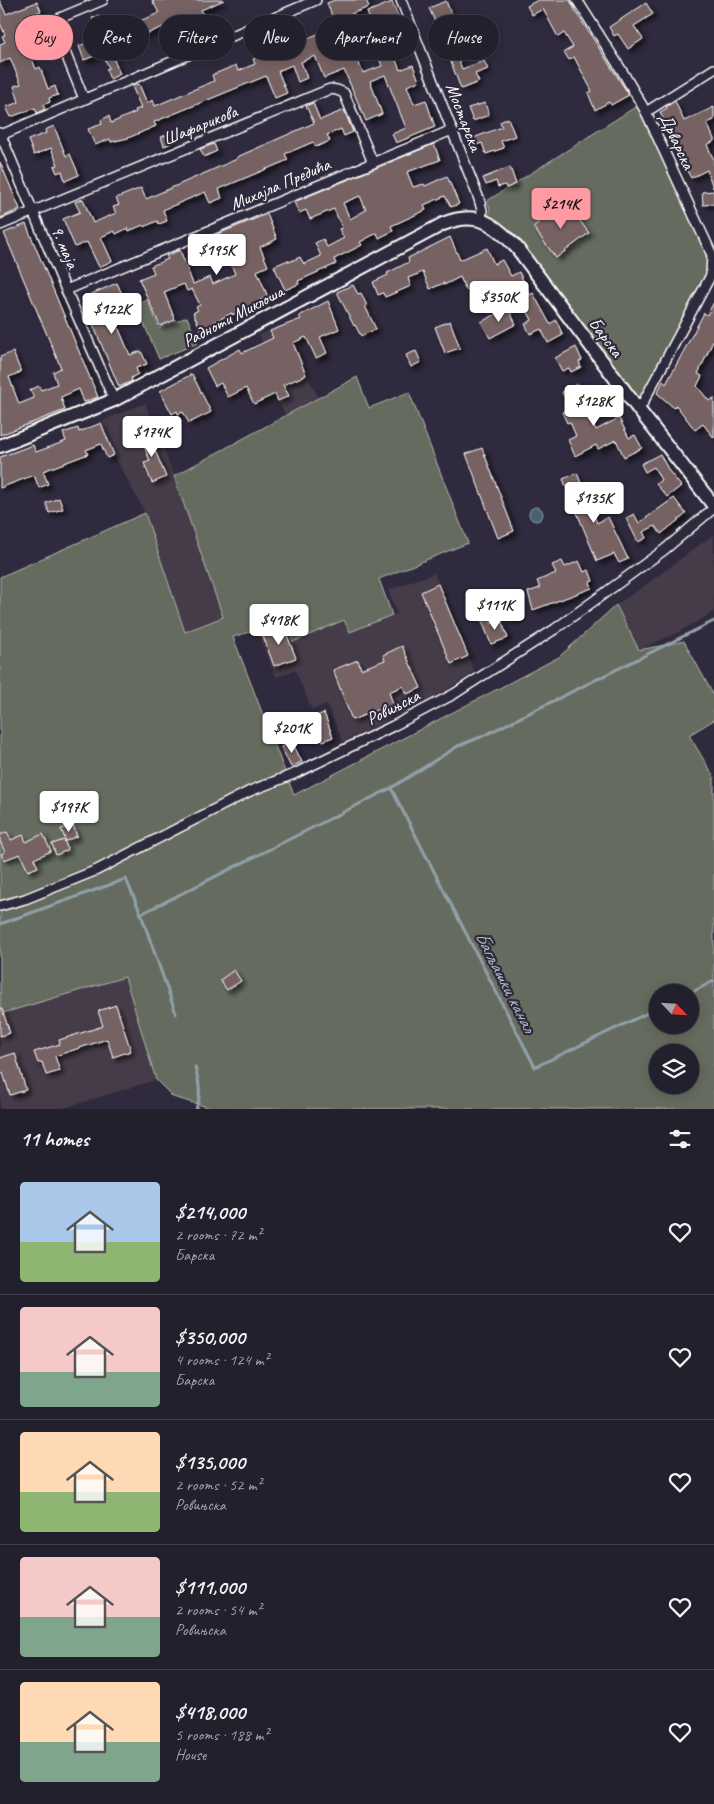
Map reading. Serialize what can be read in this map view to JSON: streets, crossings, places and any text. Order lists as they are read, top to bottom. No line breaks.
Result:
{"streets":{"street":["Мостарска","Шафарикова","Дрварска","Михајла Предића","9. маја","Радноти Миклоша","Барска","Ровињска"]},"crossings":[["Мостарска","Михајла Предића"],["Мостарска","Радноти Миклоша"],["Мостарска","Барска"],["Шафарикова","Михајла Предића"],["Шафарикова","9. маја"],["Дрварска","Барска"],["Михајла Предића","9. маја"],["9. маја","Радноти Миклоша"],["Радноти Миклоша","Барска"],["Барска","Ровињска"]],"water":["Багљашки канал"],"north":"bottom right","page":{"chip":["Buy","Rent","Filters","New","Apartment","House"],"price":["$214K","$195K","$350K","$122K","$128K","$174K","$135K","$111K","$418K","$201K","$197K"],"heading":"11 homes","list":[{"name":"$214,000","note":"2 rooms · 72 m² · Барска"},{"name":"$350,000","note":"4 rooms · 124 m² · Барска"},{"name":"$135,000","note":"2 rooms · 52 m² · Ровињска"},{"name":"$111,000","note":"2 rooms · 54 m² · Ровињска"},{"name":"$418,000","note":"5 rooms · 188 m² · House"}]}}
